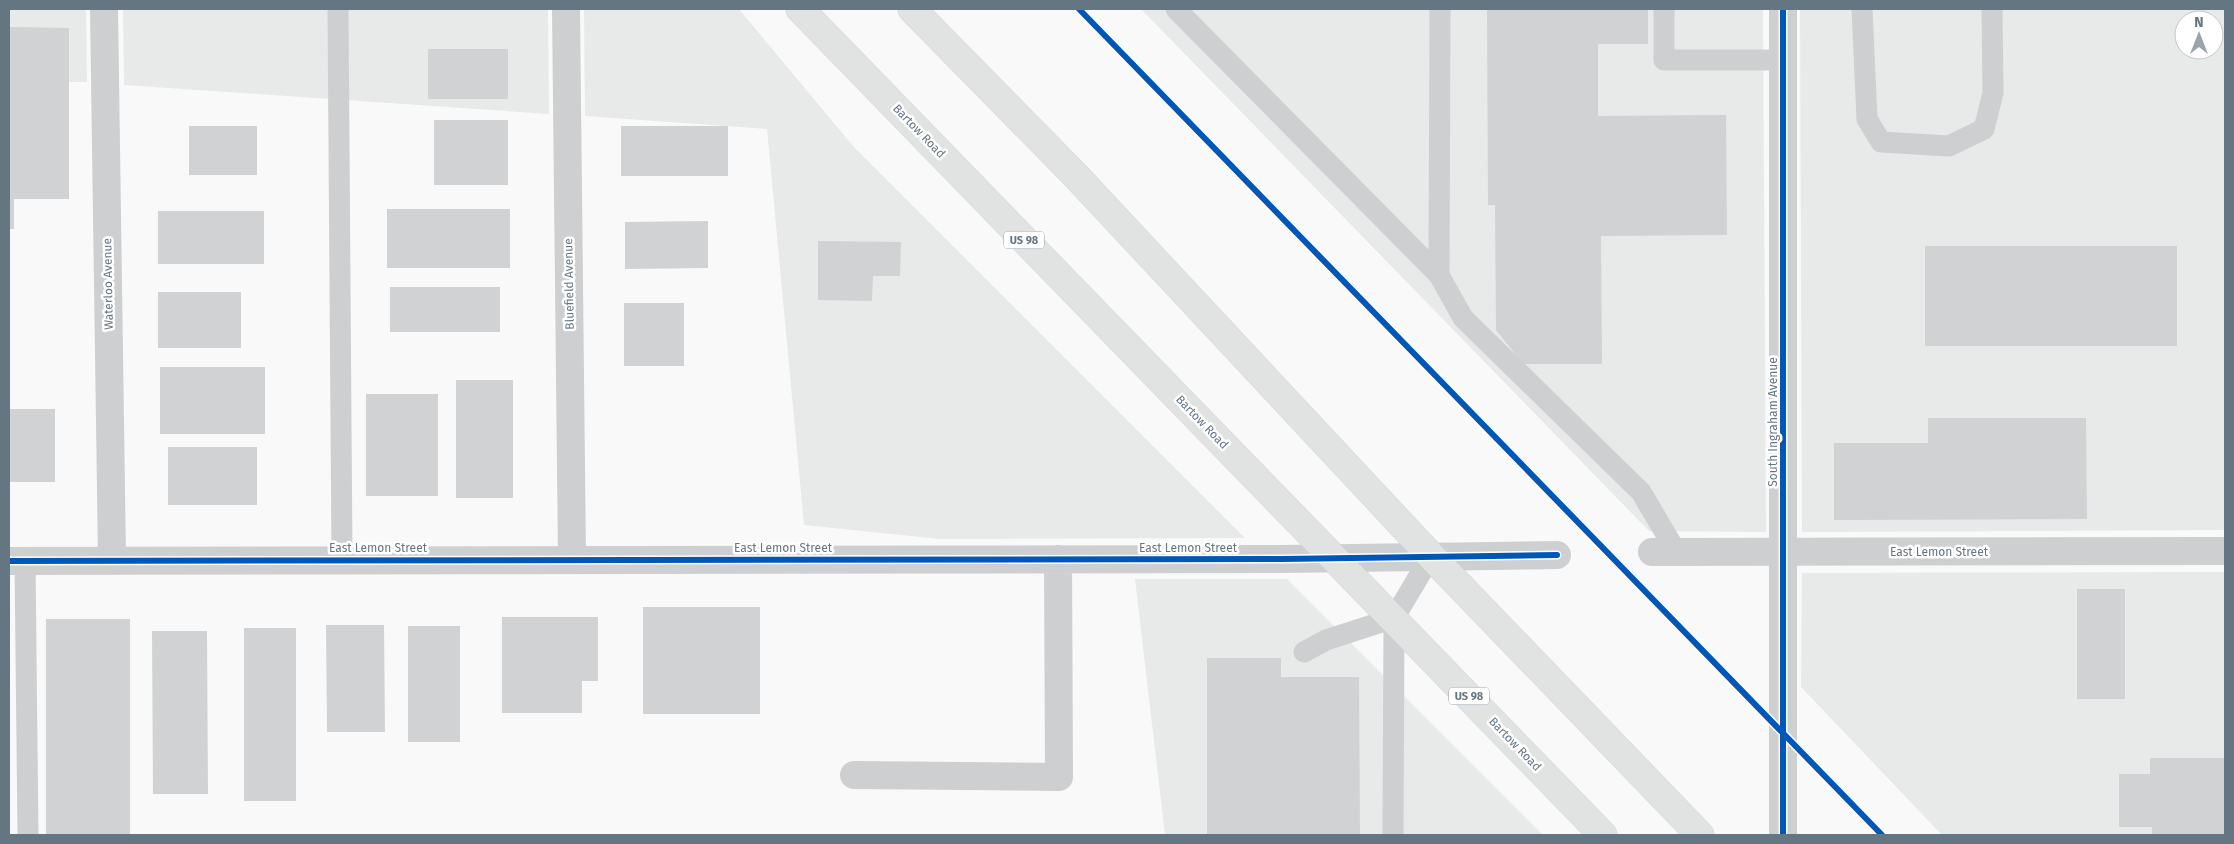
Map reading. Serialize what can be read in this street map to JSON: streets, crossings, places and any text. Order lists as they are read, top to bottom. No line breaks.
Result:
{"streets":{"main road":["Bartow Road","US 98"],"street":["Waterloo Avenue","Bluefield Avenue","South Ingraham Avenue","East Lemon Street"]},"crossings":[["Bartow Road","East Lemon Street"],["Waterloo Avenue","East Lemon Street"],["Bluefield Avenue","East Lemon Street"],["South Ingraham Avenue","East Lemon Street"]],"north":"top"}
